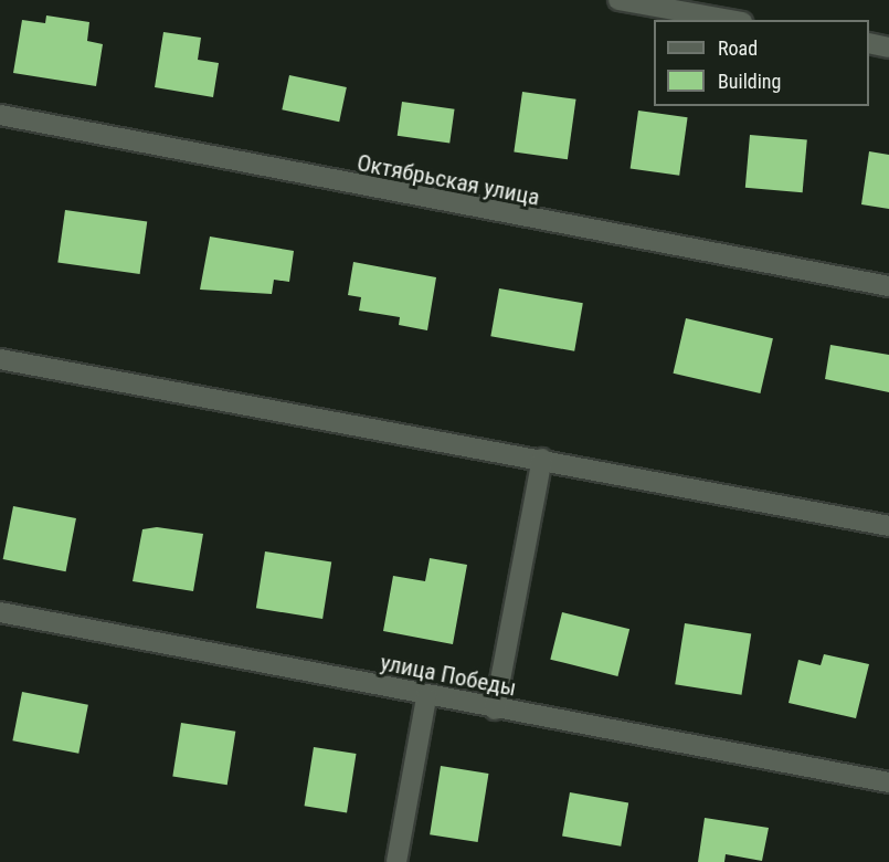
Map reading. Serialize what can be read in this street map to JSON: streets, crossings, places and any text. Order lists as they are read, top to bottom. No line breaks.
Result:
{"streets":{"street":["Октябрьская улица","улица Победы"]},"legend":["Road","Building"]}
